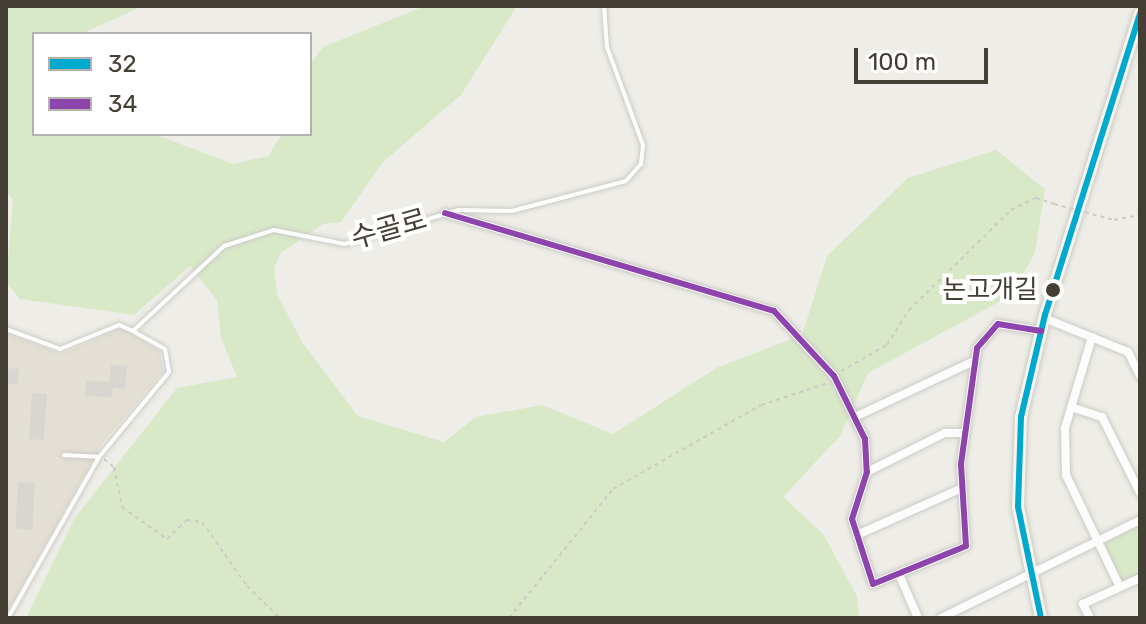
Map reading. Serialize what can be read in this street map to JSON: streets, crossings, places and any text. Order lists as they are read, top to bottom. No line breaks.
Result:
{"streets":{"lane":["수골로"]},"places":["논고개길"],"lines":["transit line 32","transit line 34"],"legend":["32","34"],"scale_bar":"100 m"}
